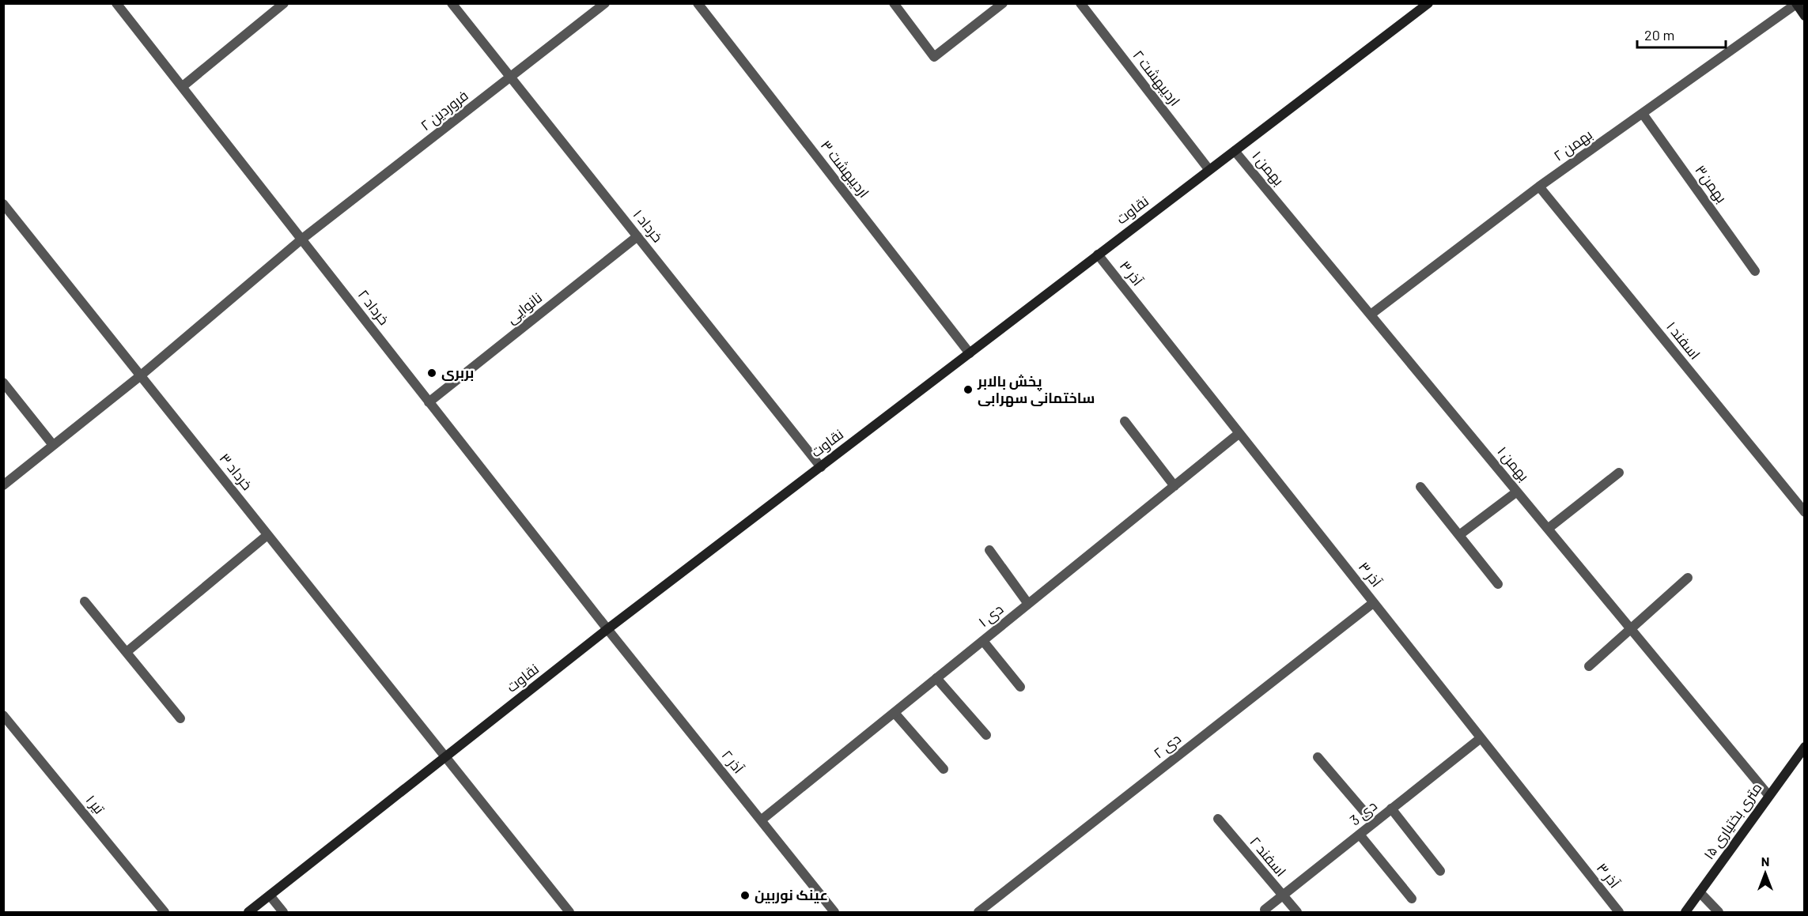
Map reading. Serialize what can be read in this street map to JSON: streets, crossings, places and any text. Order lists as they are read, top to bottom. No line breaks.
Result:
{"streets":{"street":["اردیبهشت ۲","فروردین ۲","بهمن ۲","بهمن ۱","اردیبهشت ۳","بهمن۳","نقاوت","خرداد ۱","آذر ۳","خرداد ۲","نانوایی","اسفند ۱","خرداد ۳","دی ۱","دی ۲","آذر ۲","تیر ۱","دی 3","۱۵ متری بختیاری","اسفند ۲"]},"crossings":[["اردیبهشت ۲","نقاوت"],["فروردین ۲","خرداد ۱"],["فروردین ۲","خرداد ۲"],["فروردین ۲","خرداد ۳"],["بهمن ۲","بهمن ۱"],["بهمن ۲","بهمن۳"],["بهمن ۲","اسفند ۱"],["بهمن ۱","نقاوت"],["بهمن ۱","۱۵ متری بختیاری"],["اردیبهشت ۳","نقاوت"],["نقاوت","خرداد ۱"],["نقاوت","آذر ۳"],["نقاوت","خرداد ۲"],["نقاوت","خرداد ۳"],["نقاوت","آذر ۲"],["خرداد ۱","نانوایی"],["آذر ۳","دی ۱"],["آذر ۳","دی ۲"],["آذر ۳","دی 3"],["خرداد ۲","نانوایی"],["خرداد ۲","آذر ۲"],["دی ۱","آذر ۲"],["دی 3","اسفند ۲"]],"places":["بربری","پخش بالابر ساختمانی سهرابی","عینک نوربین"],"scale_bar":"20 m","north":"top"}
